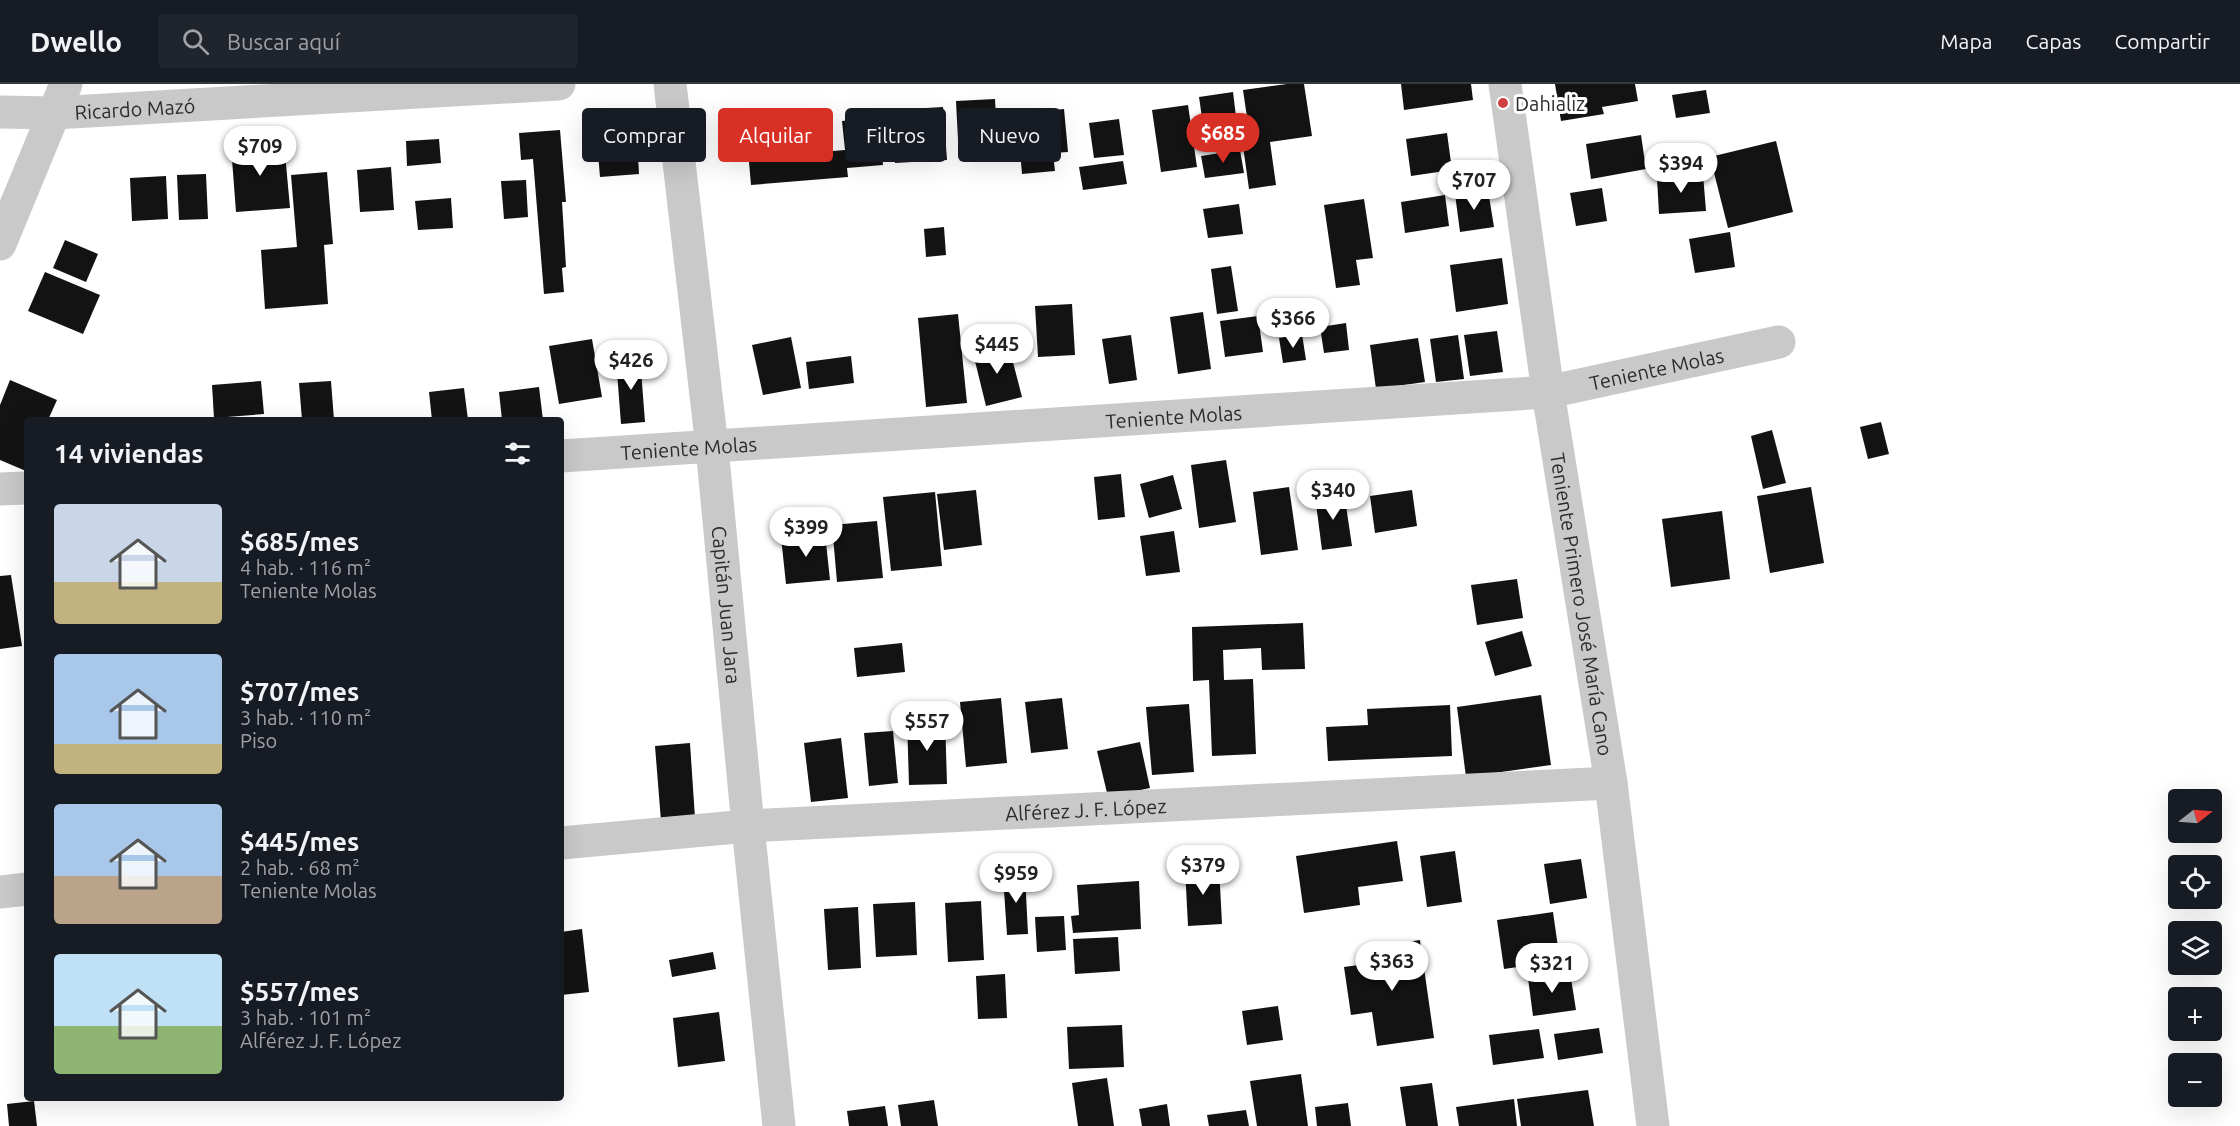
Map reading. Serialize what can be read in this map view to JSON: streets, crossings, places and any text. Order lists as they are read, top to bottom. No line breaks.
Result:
{"streets":{"street":["Ricardo Mazó","Teniente Molas","Capitán Juan Jara","Teniente Primero José María Cano","Alférez J. F. López"]},"crossings":[["Teniente Molas","Capitán Juan Jara"],["Teniente Molas","Teniente Primero José María Cano"],["Capitán Juan Jara","Alférez J. F. López"],["Teniente Primero José María Cano","Alférez J. F. López"]],"places":["Dahializ"],"north":"right","page":{"header":"Dwello","search":"Buscar aquí","nav":["Mapa","Capas","Compartir"],"chip":["Comprar","Alquilar","Filtros","Nuevo"],"price":["$685","$709","$394","$707","$366","$445","$426","$340","$399","$557","$379","$959","$363","$321"],"heading":"14 viviendas","list":[{"name":"$685/mes","note":"4 hab. · 116 m² · Teniente Molas"},{"name":"$707/mes","note":"3 hab. · 110 m² · Piso"},{"name":"$445/mes","note":"2 hab. · 68 m² · Teniente Molas"},{"name":"$557/mes","note":"3 hab. · 101 m² · Alférez J. F. López"}],"map_buttons":["+","−"]}}
